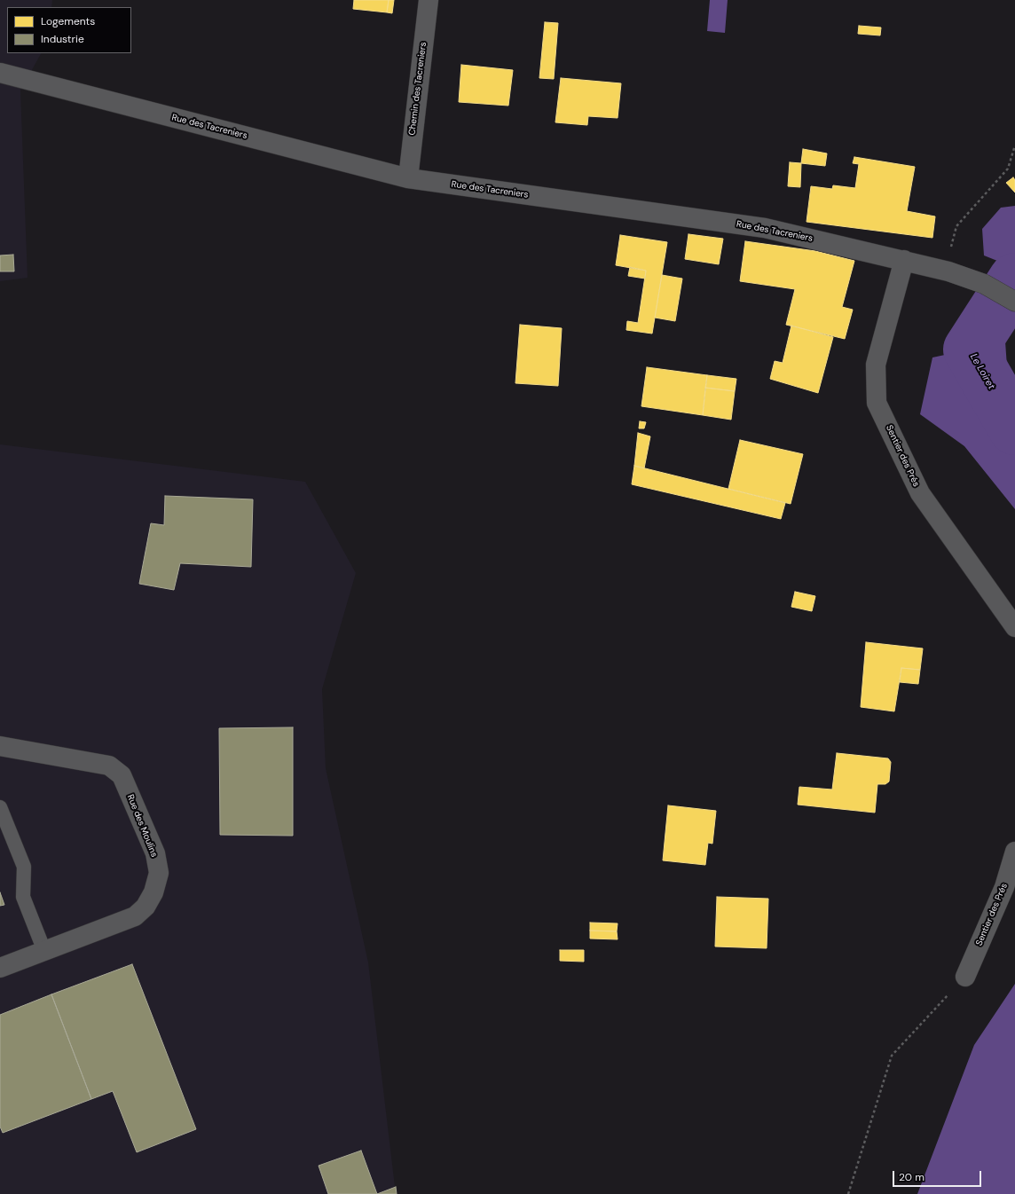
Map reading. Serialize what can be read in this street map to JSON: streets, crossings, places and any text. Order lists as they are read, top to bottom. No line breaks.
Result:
{"streets":{"street":["Chemin des Tacreniers","Rue des Tacreniers","Sentier des Prés","Rue des Moulins"]},"crossings":[["Chemin des Tacreniers","Rue des Tacreniers"],["Rue des Tacreniers","Sentier des Prés"]],"water":["Le Loiret"],"legend":["Logements","Industrie"],"scale_bar":"20 m"}
